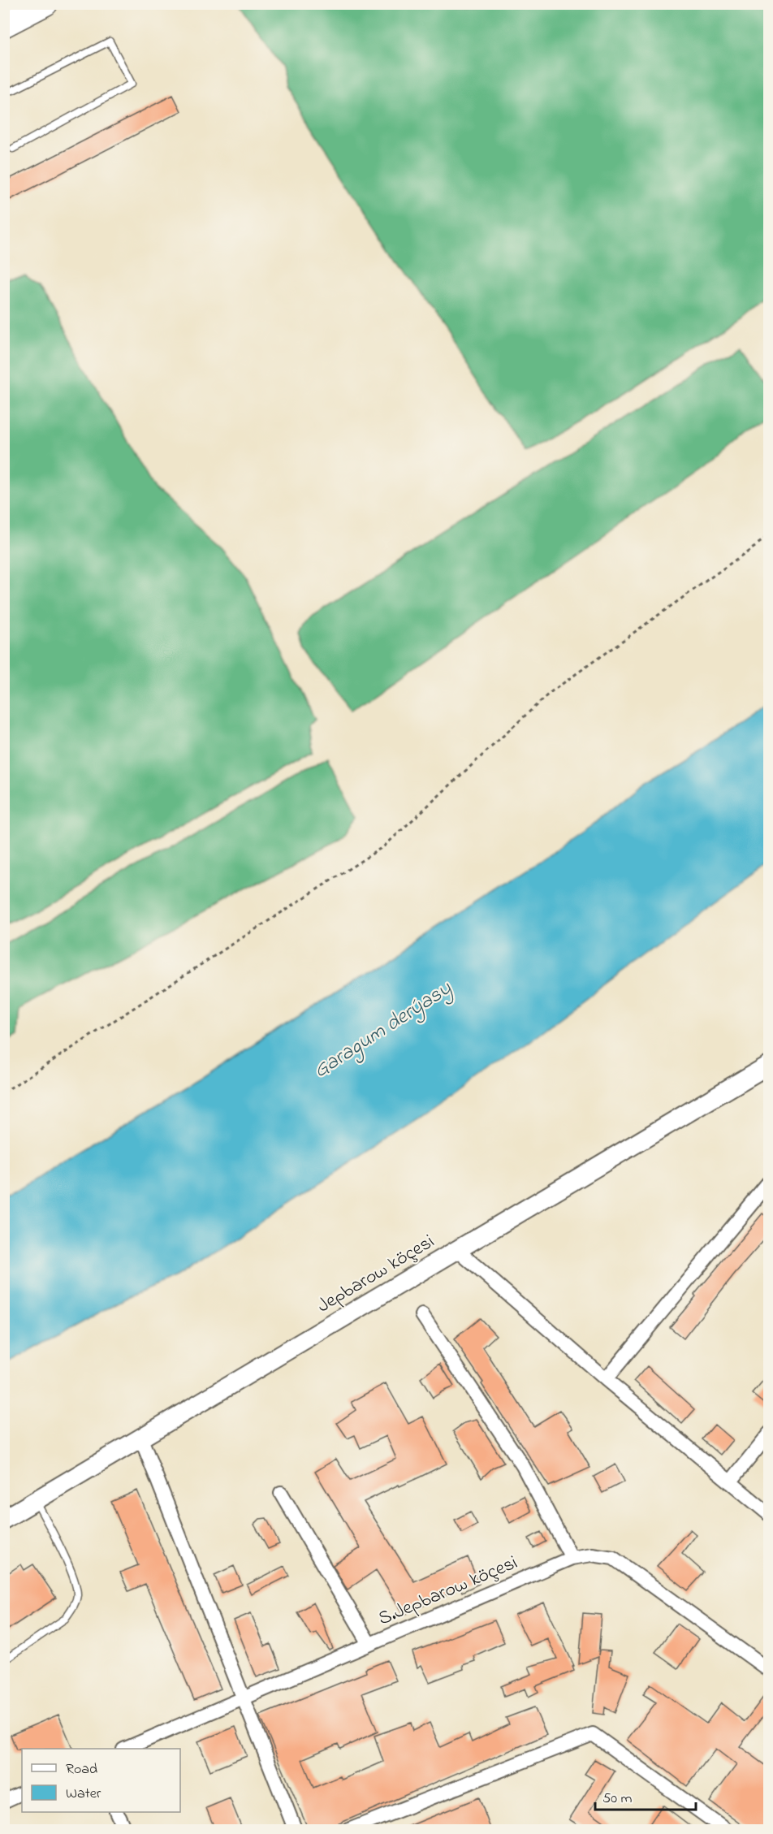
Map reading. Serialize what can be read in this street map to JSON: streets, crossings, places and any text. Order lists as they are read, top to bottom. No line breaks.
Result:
{"streets":{"street":["Jepbarow köçesi","S.Jepbarow köçesi"]},"water":["Garagum derýasy"],"legend":["Road","Water"],"scale_bar":"50 m"}
